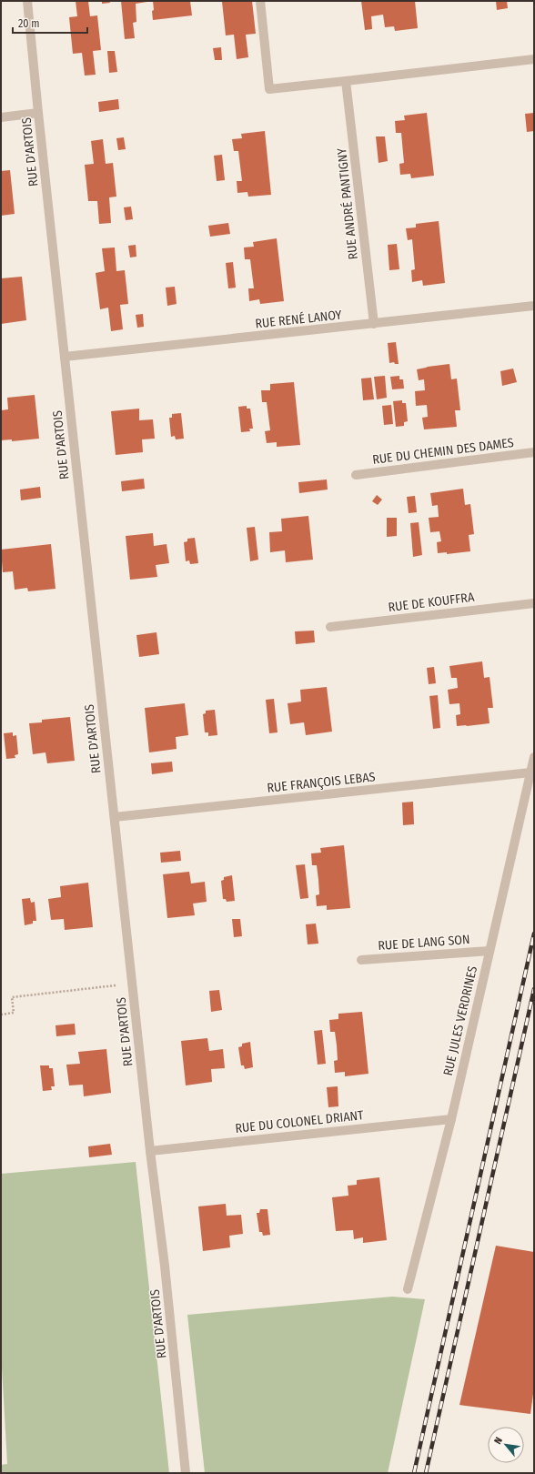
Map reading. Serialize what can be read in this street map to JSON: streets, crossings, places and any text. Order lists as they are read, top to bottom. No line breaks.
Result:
{"streets":{"street":["RUE D'ARTOIS","RUE ANDRÉ PANTIGNY","RUE RENÉ LANOY","RUE DU CHEMIN DES DAMES","RUE DE KOUFFRA","RUE FRANÇOIS LEBAS","RUE DE LANG SON","RUE JULES VERDRINES","RUE DU COLONEL DRIANT"]},"crossings":[["RUE D'ARTOIS","RUE RENÉ LANOY"],["RUE D'ARTOIS","RUE FRANÇOIS LEBAS"],["RUE D'ARTOIS","RUE DU COLONEL DRIANT"],["RUE ANDRÉ PANTIGNY","RUE RENÉ LANOY"],["RUE FRANÇOIS LEBAS","RUE JULES VERDRINES"],["RUE DE LANG SON","RUE JULES VERDRINES"],["RUE JULES VERDRINES","RUE DU COLONEL DRIANT"]],"scale_bar":"20 m","north":"top left"}
